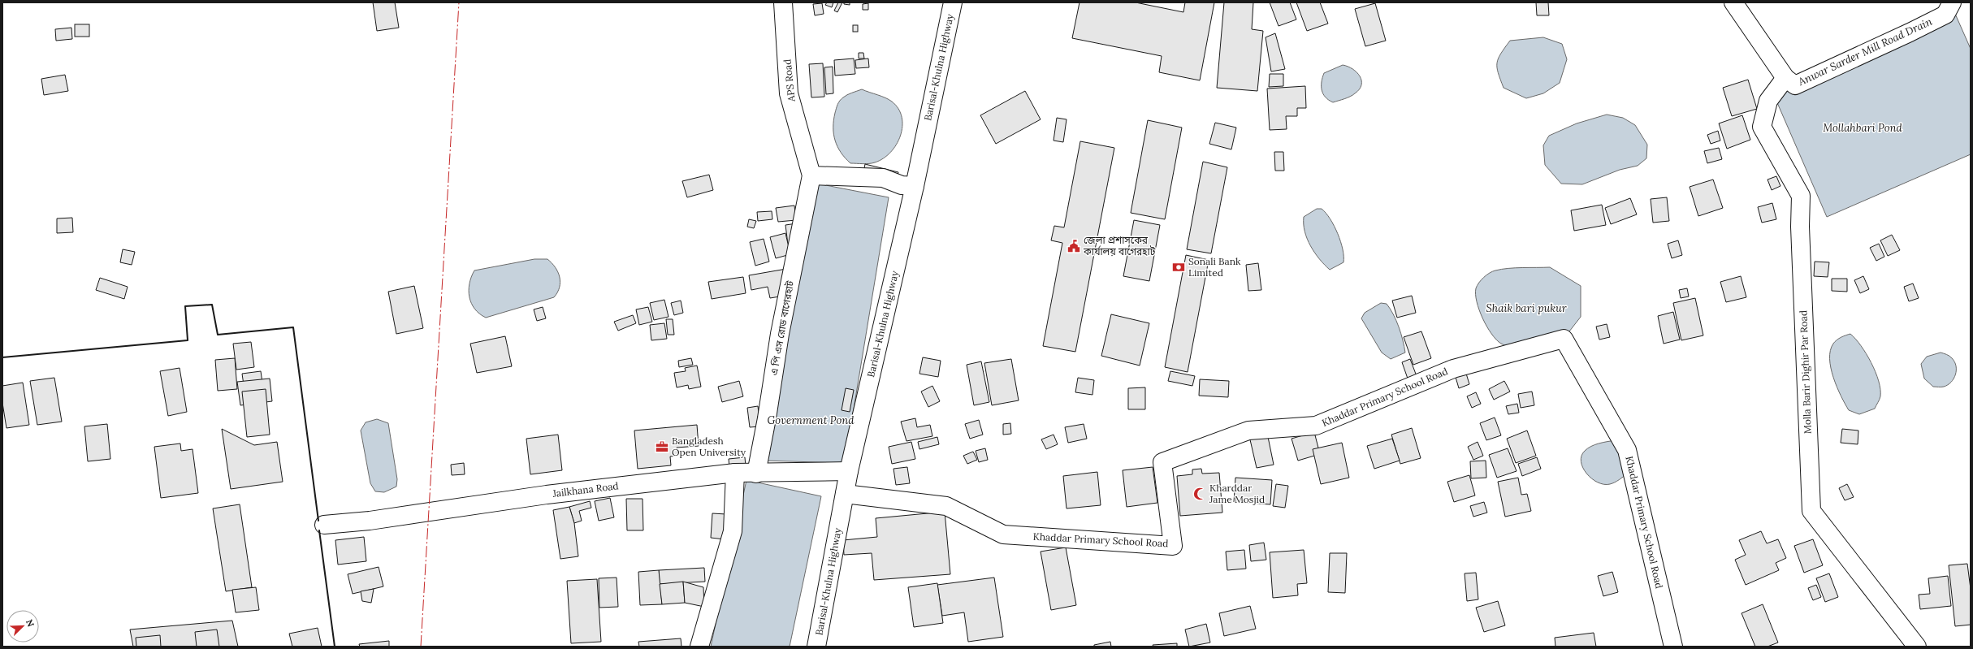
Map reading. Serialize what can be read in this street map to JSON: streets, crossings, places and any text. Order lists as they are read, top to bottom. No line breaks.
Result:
{"streets":{"main road":["Barisal-Khulna Highway","APS Road","এ পি এস রোড বাগেরহাট","Molla Barir Dighir Par Road","Khaddar Primary School Road","Jailkhana Road"]},"crossings":[["Barisal-Khulna Highway","Khaddar Primary School Road"],["Barisal-Khulna Highway","Jailkhana Road"],["APS Road","এ পি এস রোড বাগেরহাট"],["এ পি এস রোড বাগেরহাট","Jailkhana Road"]],"water":["Anwar Sarder Mill Road Drain","Mollahbari Pond","Shaik bari pukur","Government Pond"],"places":{"public building":["জেলা প্রশাসকের কার্যালয় বাগেরহাট"],"bank":["Sonali Bank Limited"],"office":["Bangladesh Open University"],"mosque":["Kharddar Jame Mosjid"]},"north":"top right"}
